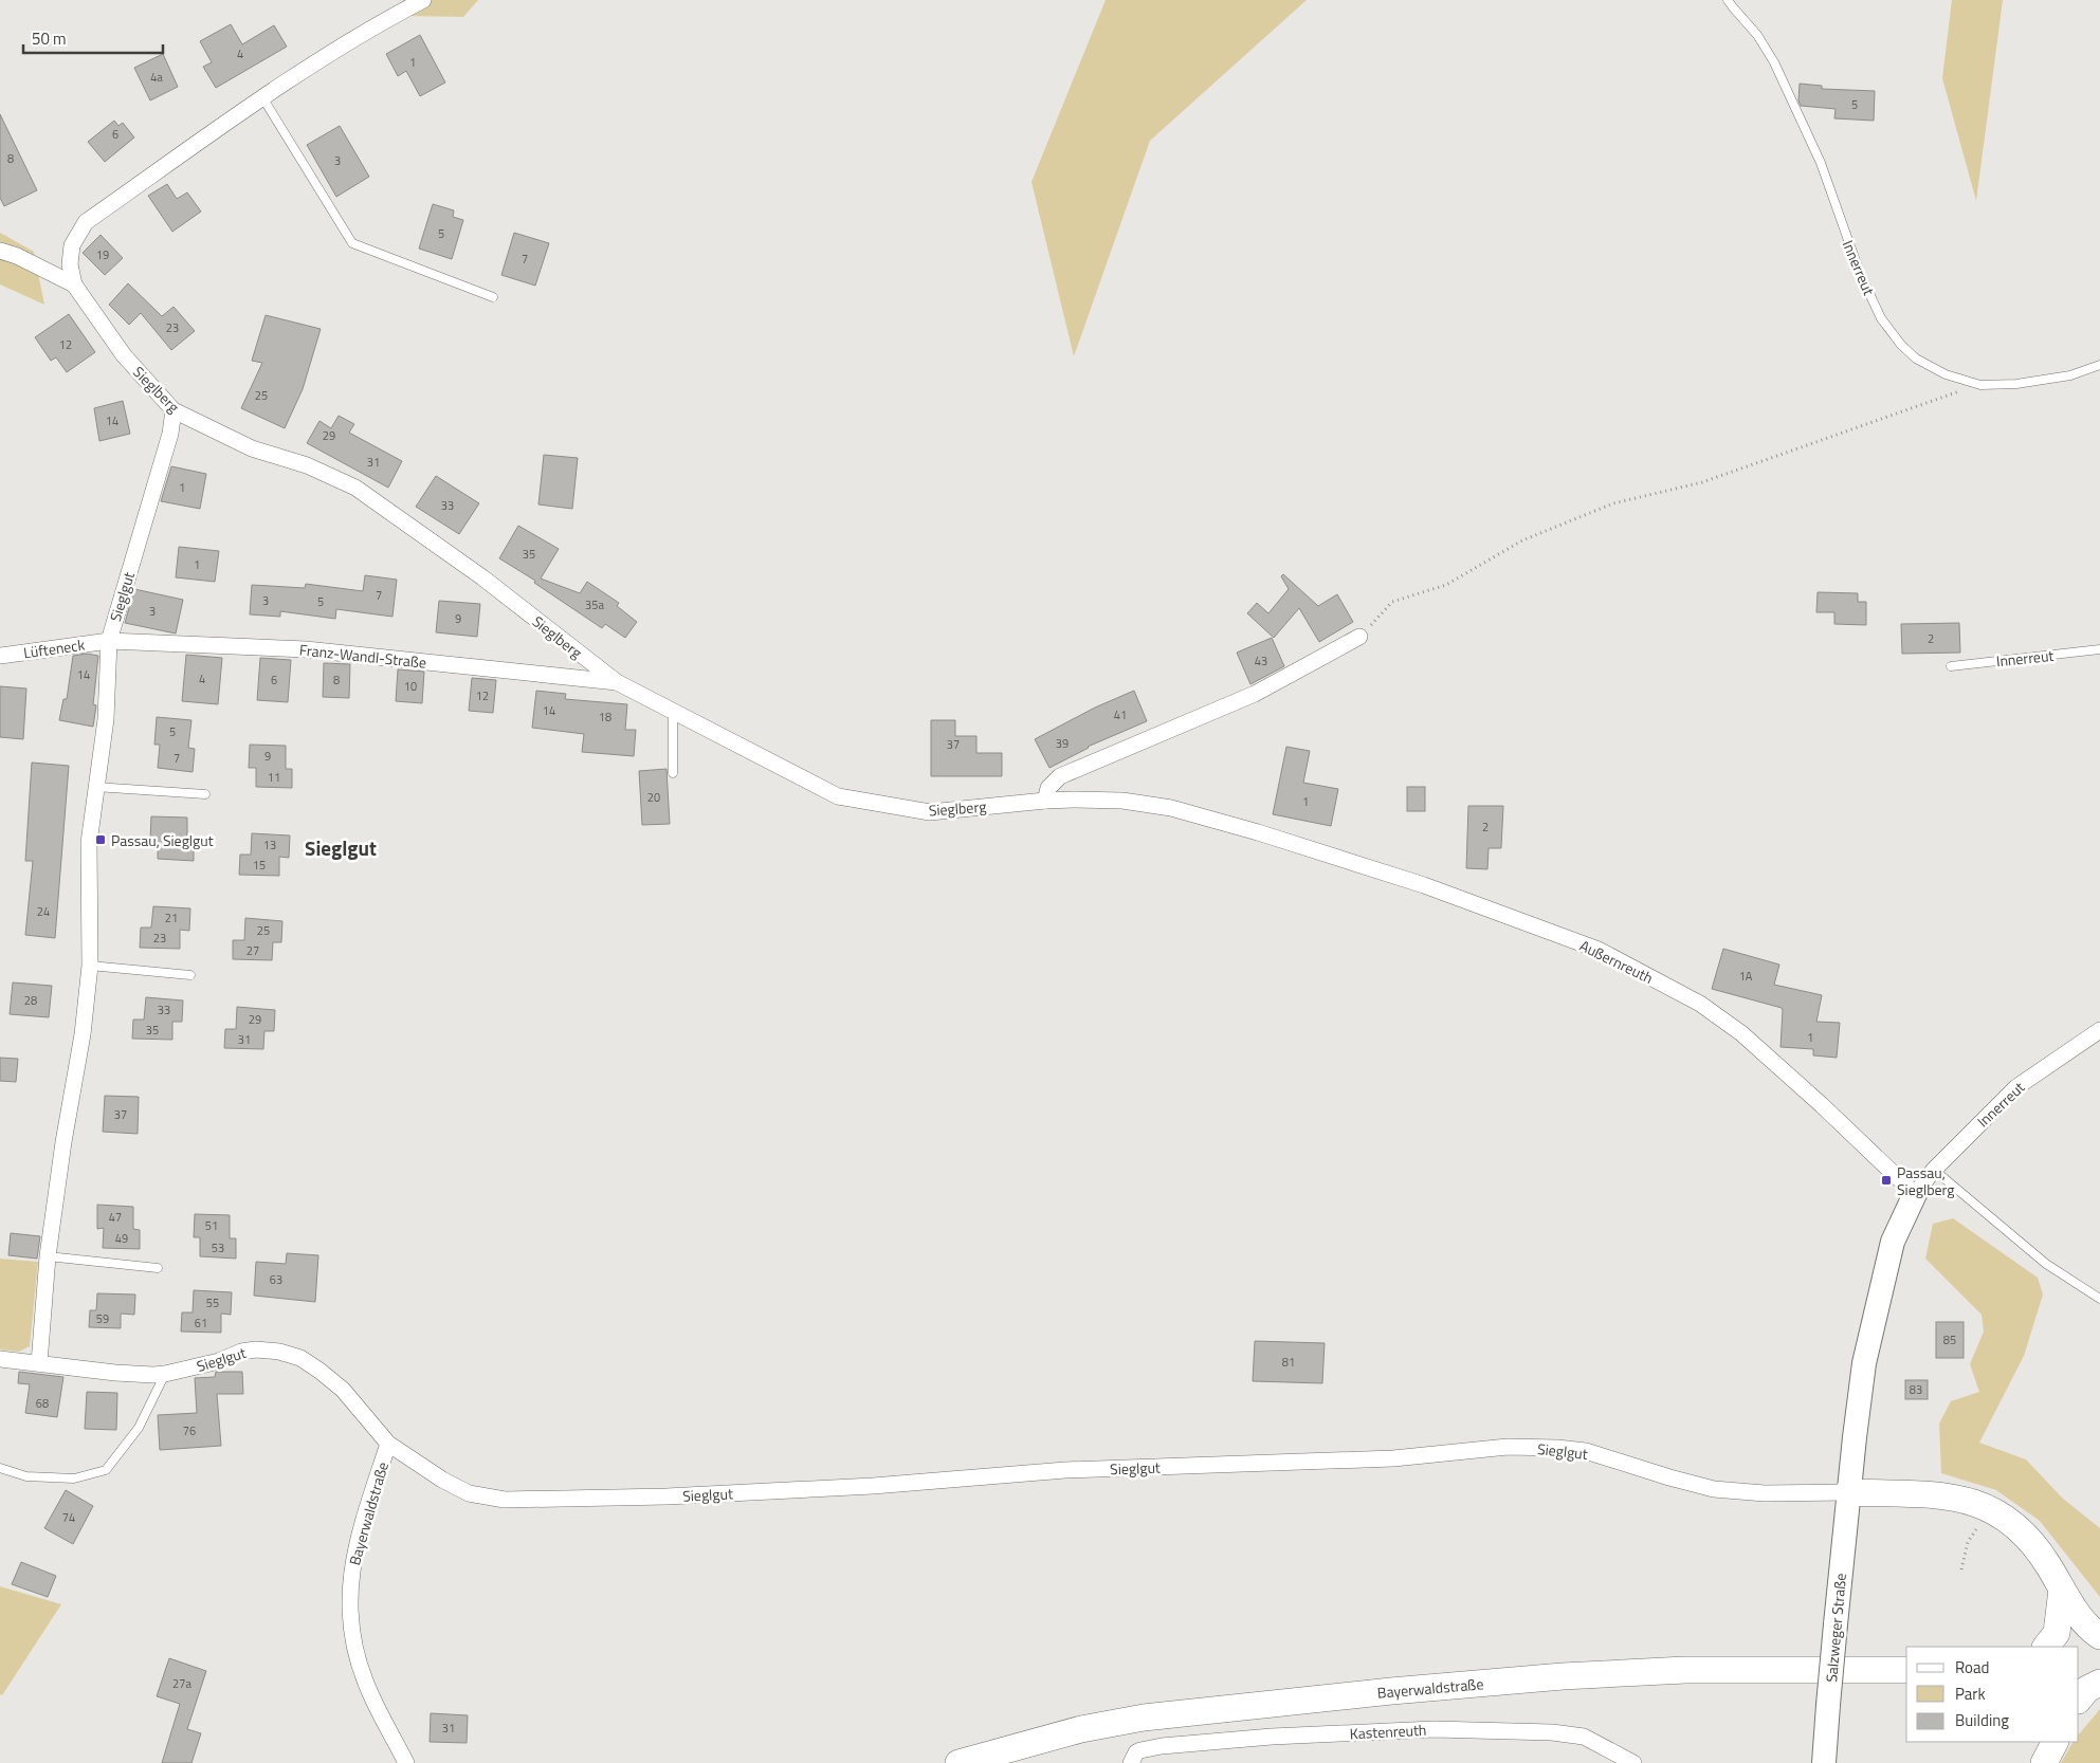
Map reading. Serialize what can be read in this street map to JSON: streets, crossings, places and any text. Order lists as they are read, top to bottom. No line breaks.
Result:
{"streets":{"main road":["Bayerwaldstraße"],"street":["Innerreut","Sieglberg","Sieglgut","Lüfteneck","Franz-Wandl-Straße","Außernreuth","Salzweger Straße","Kastenreuth"]},"crossings":[["Innerreut","Außernreuth"],["Sieglberg","Sieglgut"],["Sieglberg","Franz-Wandl-Straße"],["Sieglberg","Außernreuth"],["Sieglgut","Lüfteneck"],["Sieglgut","Franz-Wandl-Straße"],["Sieglgut","Bayerwaldstraße"],["Sieglgut","Salzweger Straße"],["Lüfteneck","Franz-Wandl-Straße"]],"districts":["Sieglgut"],"places":{"transit":["Passau, Sieglgut","Passau, Sieglberg"]},"house_numbers":["4","1","4a","5","6","8","3","5","19","7","23","12","25","14","29","31","1","33","35","1","7","3","5","35a","3","9","2","43","14","4","6","8","10","12","14","41","18","5","39","37","9","7","11","20","1","2","13","15","24","21","25","23","27","1A","28","33","29","35","1","31","37","47","51","49","53","63","55","59","61","85","81","83","68","76","74","27a","31"],"legend":["Road","Park","Building"],"scale_bar":"50 m"}
